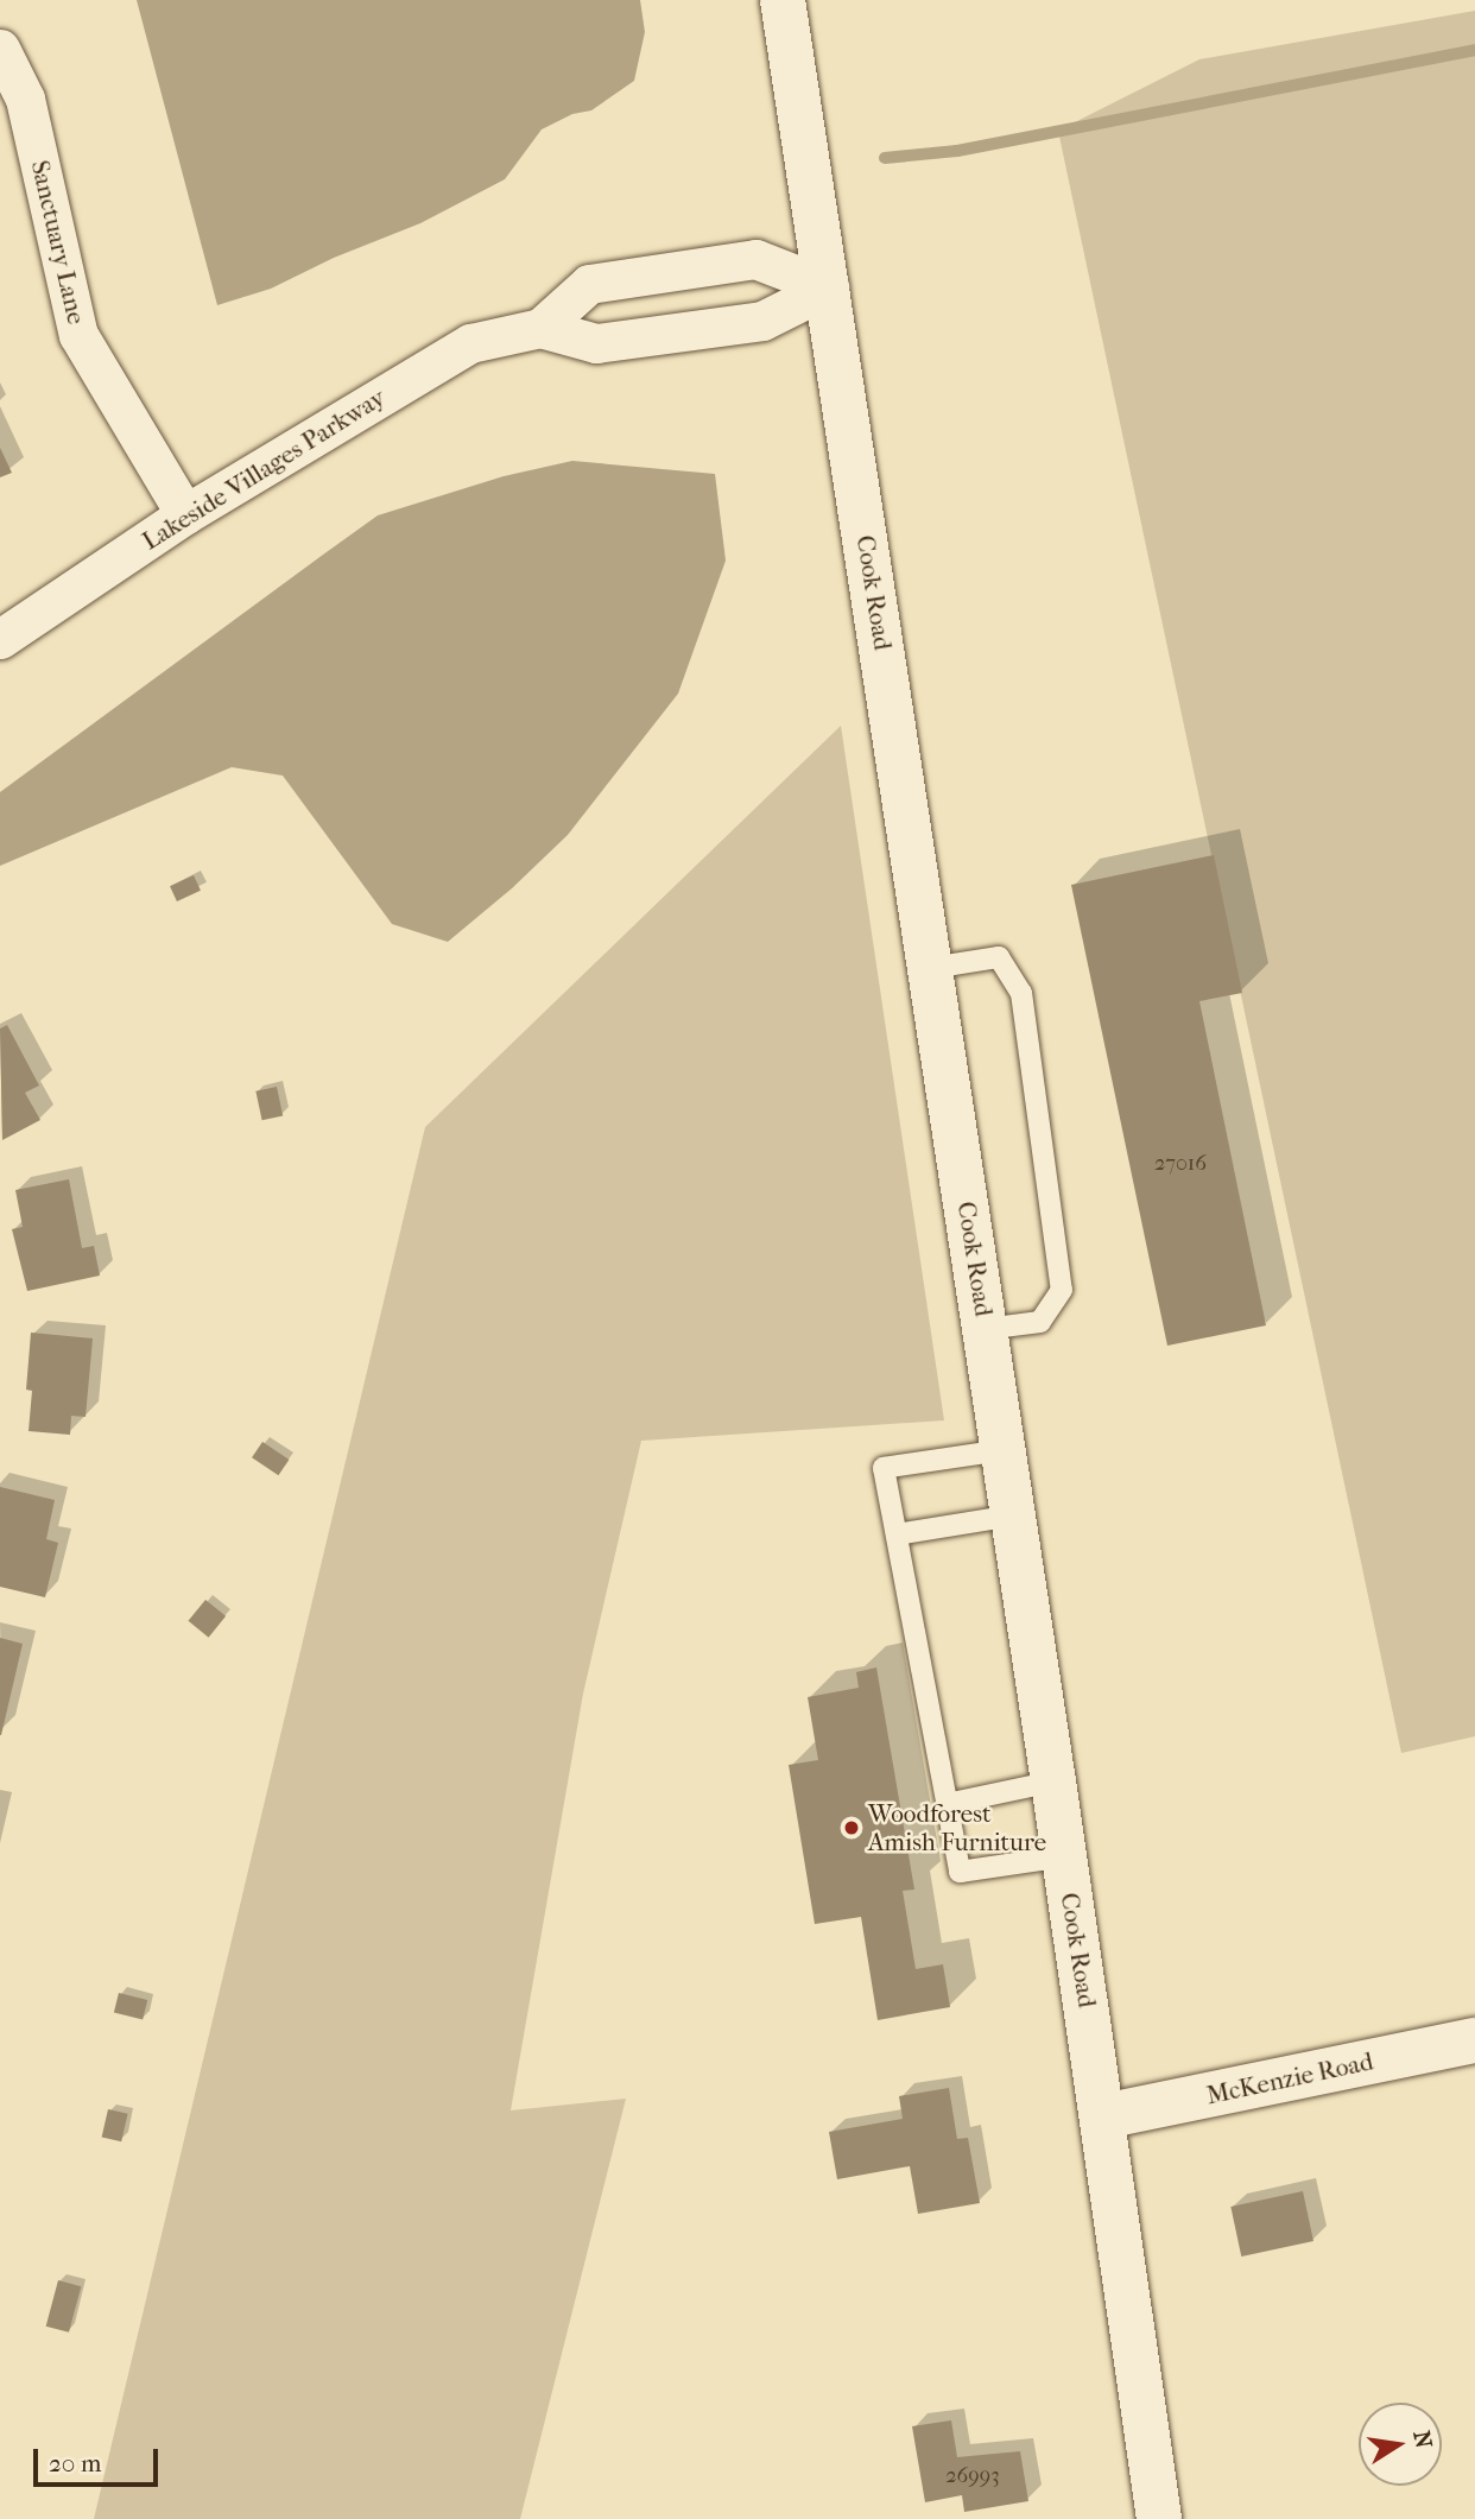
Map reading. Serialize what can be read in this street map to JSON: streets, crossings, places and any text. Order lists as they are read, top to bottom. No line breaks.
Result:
{"streets":{"street":["Sanctuary Lane","Lakeside Villages Parkway","Cook Road","McKenzie Road"]},"crossings":[["Sanctuary Lane","Lakeside Villages Parkway"],["Lakeside Villages Parkway","Cook Road"],["Cook Road","McKenzie Road"]],"places":["Woodforest Amish Furniture"],"house_numbers":["27016","26993"],"scale_bar":"20 m","north":"right"}
